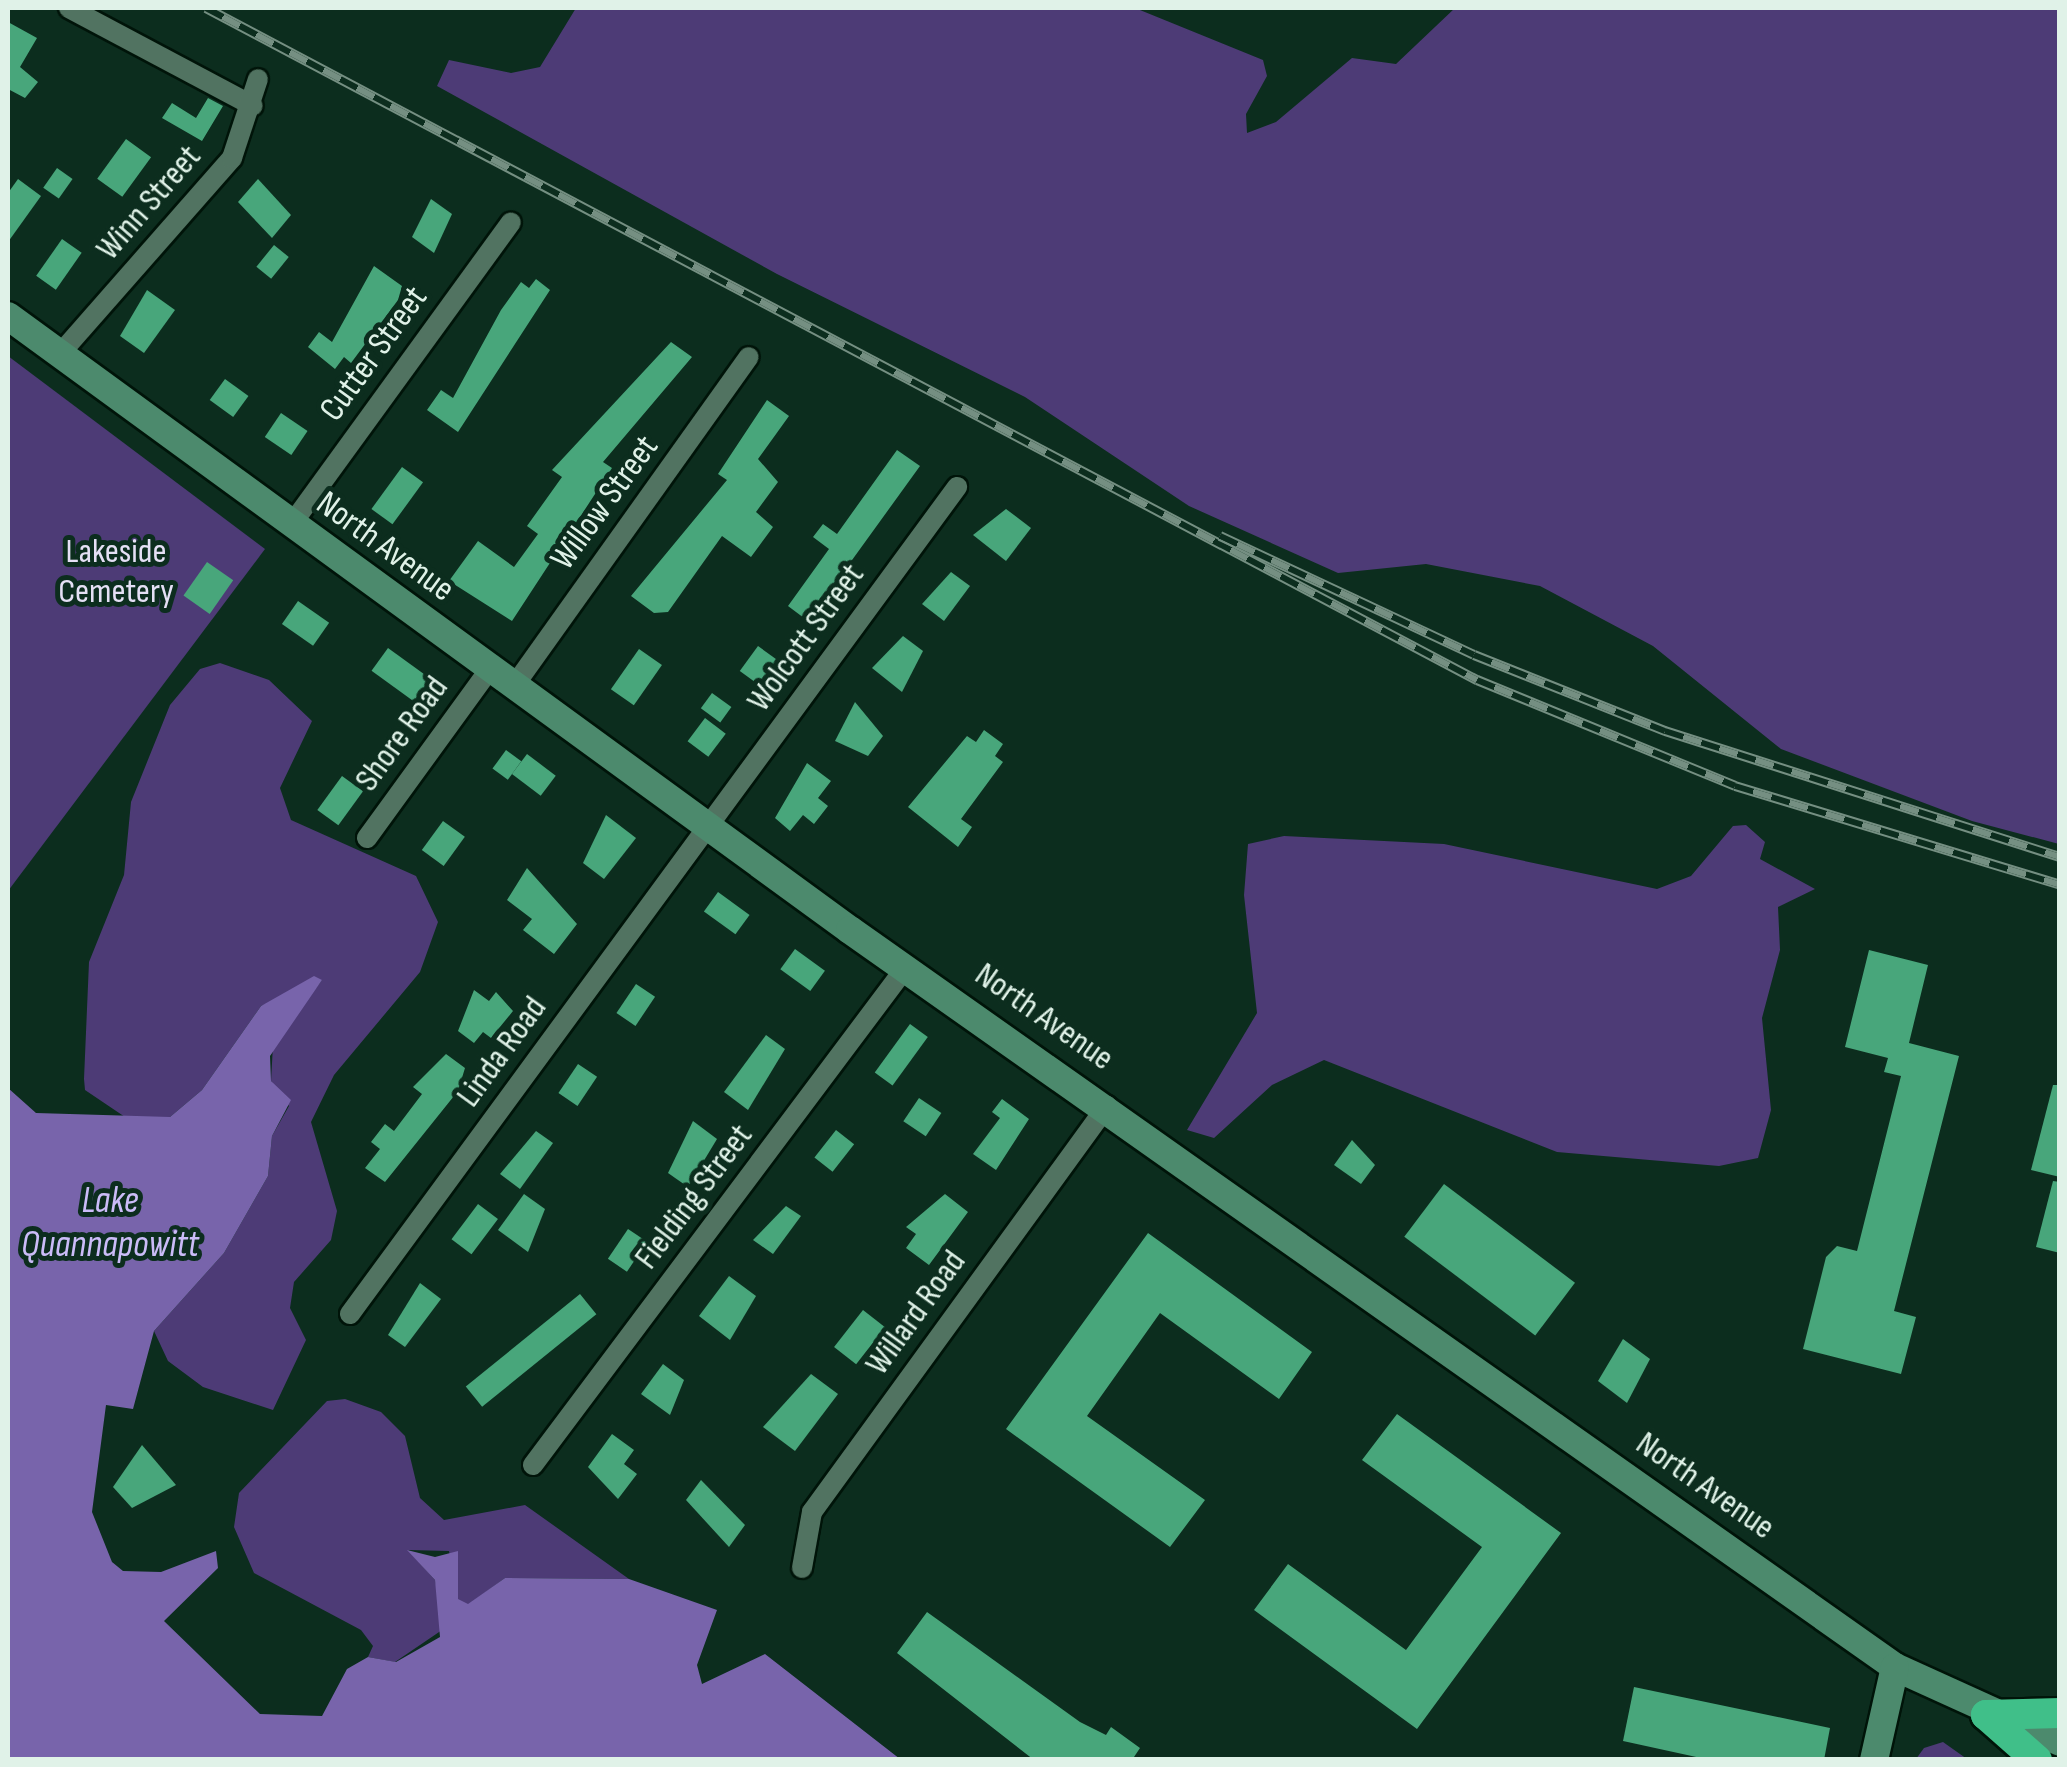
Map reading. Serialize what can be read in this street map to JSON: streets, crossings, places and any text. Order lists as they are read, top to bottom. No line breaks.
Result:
{"streets":{"street":["Winn Street","Cutter Street","Willow Street","North Avenue","Wolcott Street","Shore Road","Linda Road","Fielding Street","Willard Road"]},"crossings":[["Winn Street","North Avenue"],["Cutter Street","North Avenue"],["Willow Street","North Avenue"],["North Avenue","Wolcott Street"],["North Avenue","Shore Road"],["North Avenue","Linda Road"],["North Avenue","Fielding Street"],["North Avenue","Willard Road"],["Wolcott Street","Linda Road"]],"water":["Lake Quannapowitt"],"parks":["Lakeside Cemetery"]}
